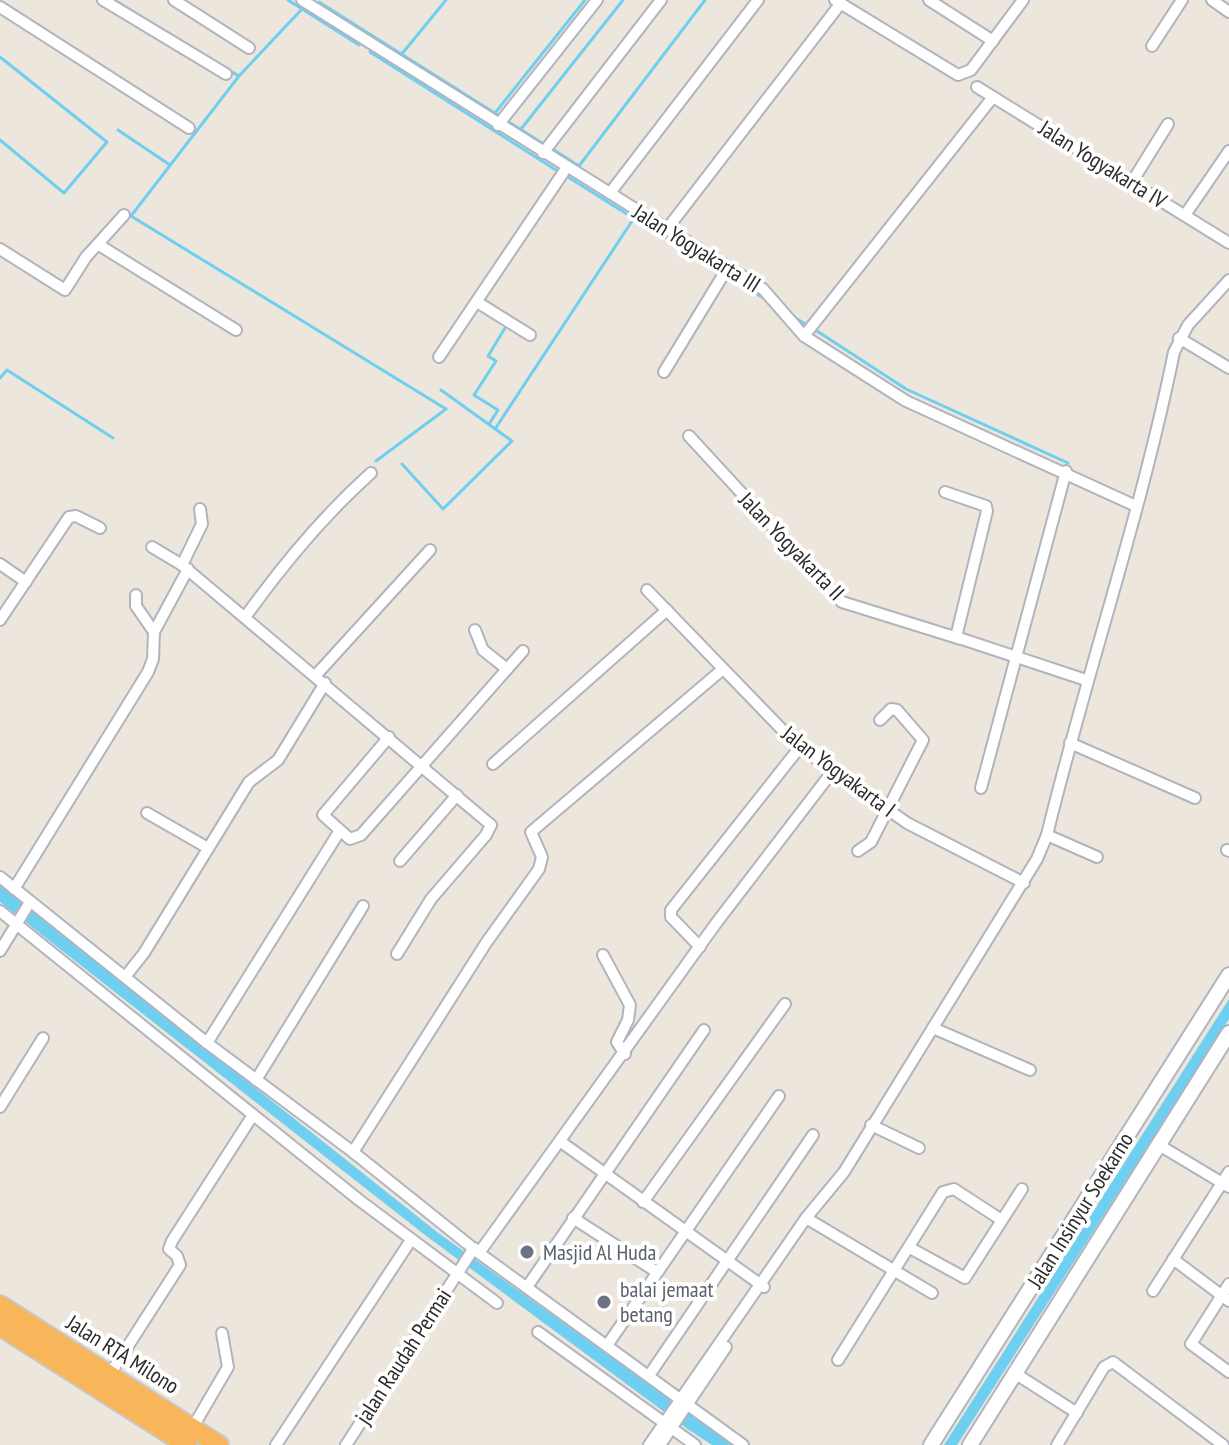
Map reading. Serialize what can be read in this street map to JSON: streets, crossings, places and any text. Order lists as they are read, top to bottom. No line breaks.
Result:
{"streets":{"highway":["Jalan RTA Milono"],"street":["Jalan Yogyakarta IV","Jalan Yogyakarta III","Jalan Yogyakarta II","Jalan Yogyakarta I","Jalan Insinyur Soekarno","jalan Raudah Permai"]},"crossings":[["Jalan Yogyakarta I","jalan Raudah Permai"]],"places":["Masjid Al Huda","balai jemaat betang"]}
